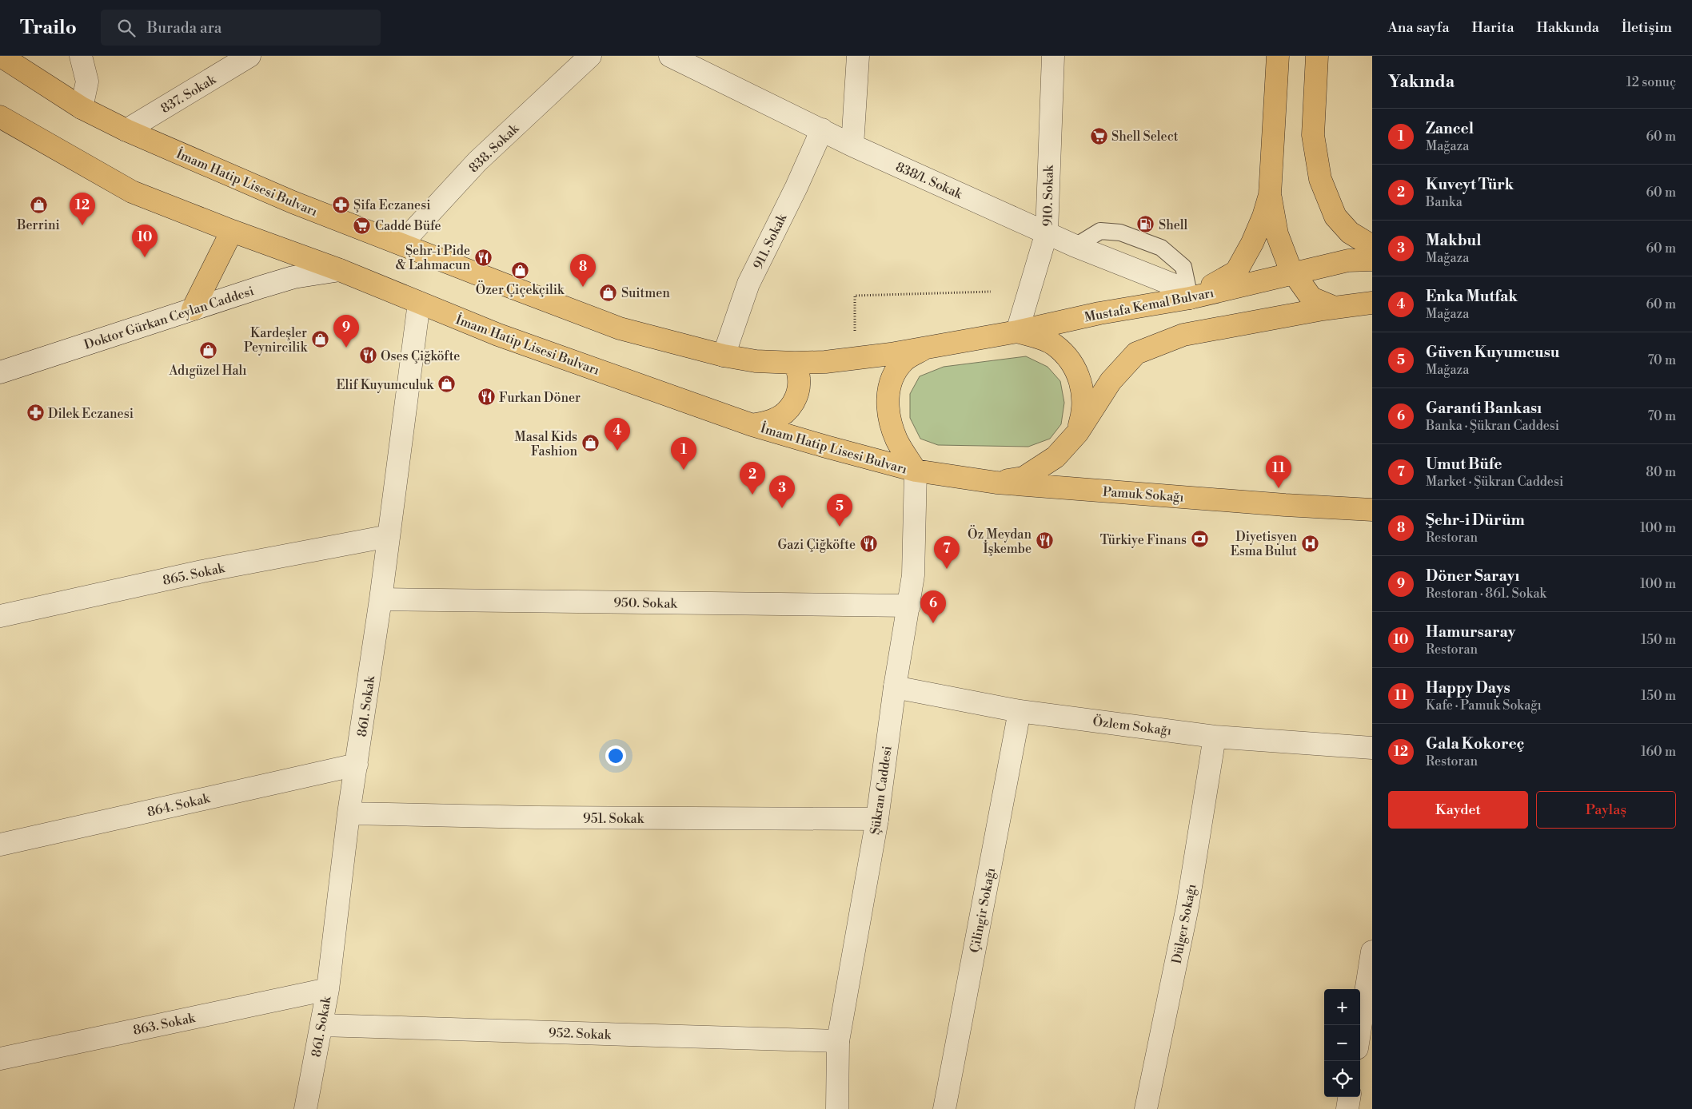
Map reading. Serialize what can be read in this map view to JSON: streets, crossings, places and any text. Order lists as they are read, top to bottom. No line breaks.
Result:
{"streets":{"main road":["İmam Hatip Lisesi Bulvarı","Mustafa Kemal Bulvarı","Pamuk Sokağı"],"street":["837. Sokak","838. Sokak","838/1. Sokak","910. Sokak","911. Sokak","Doktor Gürkan Ceylan Caddesi","865. Sokak","950. Sokak","861. Sokak","Özlem Sokağı","Şükran Caddesi","864. Sokak","951. Sokak","Çilingir Sokağı","Dülger Sokağı","863. Sokak","952. Sokak"]},"crossings":[["837. Sokak","İmam Hatip Lisesi Bulvarı"],["838. Sokak","İmam Hatip Lisesi Bulvarı"],["838/1. Sokak","910. Sokak"],["838/1. Sokak","911. Sokak"],["838/1. Sokak","Mustafa Kemal Bulvarı"],["İmam Hatip Lisesi Bulvarı","911. Sokak"],["İmam Hatip Lisesi Bulvarı","Mustafa Kemal Bulvarı"],["İmam Hatip Lisesi Bulvarı","Doktor Gürkan Ceylan Caddesi"],["İmam Hatip Lisesi Bulvarı","Pamuk Sokağı"],["İmam Hatip Lisesi Bulvarı","861. Sokak"],["İmam Hatip Lisesi Bulvarı","Şükran Caddesi"],["910. Sokak","Mustafa Kemal Bulvarı"],["Pamuk Sokağı","Şükran Caddesi"],["865. Sokak","861. Sokak"],["950. Sokak","861. Sokak"],["950. Sokak","Şükran Caddesi"],["861. Sokak","864. Sokak"],["861. Sokak","951. Sokak"],["861. Sokak","863. Sokak"],["861. Sokak","952. Sokak"],["Özlem Sokağı","Şükran Caddesi"],["Özlem Sokağı","Çilingir Sokağı"],["Özlem Sokağı","Dülger Sokağı"],["Şükran Caddesi","951. Sokak"],["Şükran Caddesi","952. Sokak"]],"places":{"supermarket":["Shell Select","Cadde Büfe"],"pharmacy":["Şifa Eczanesi","Dilek Eczanesi"],"shop":["Berrini","Özer Çiçekçilik","Suitmen","Kardeşler Peynircilik","Adıgüzel Halı","Elif Kuyumculuk","Masal Kids Fashion"],"fuel station":["Shell"],"restaurant":["Şehr-i Pide & Lahmacun","Oses Çiğköfte","Furkan Döner","Öz Meydan İşkembe","Gazi Çiğköfte"],"bank":["Türkiye Finans"],"hospital":["Diyetisyen Esma Bulut"]},"page":{"header":"Trailo","search":"Burada ara","nav":["Ana sayfa","Harita","Hakkında","İletişim"],"heading":["Yakında","12 sonuç"],"list":[{"mark":"1","name":"Zancel","note":"Mağaza","value":"60 m"},{"mark":"2","name":"Kuveyt Türk","note":"Banka","value":"60 m"},{"mark":"3","name":"Makbul","note":"Mağaza","value":"60 m"},{"mark":"4","name":"Enka Mutfak","note":"Mağaza","value":"60 m"},{"mark":"5","name":"Güven Kuyumcusu","note":"Mağaza","value":"70 m"},{"mark":"6","name":"Garanti Bankası","note":"Banka · Şükran Caddesi","value":"70 m"},{"mark":"7","name":"Umut Büfe","note":"Market · Şükran Caddesi","value":"80 m"},{"mark":"8","name":"Şehr-i Dürüm","note":"Restoran","value":"100 m"},{"mark":"9","name":"Döner Sarayı","note":"Restoran · 861. Sokak","value":"100 m"},{"mark":"10","name":"Hamursaray","note":"Restoran","value":"150 m"},{"mark":"11","name":"Happy Days","note":"Kafe · Pamuk Sokağı","value":"150 m"},{"mark":"12","name":"Gala Kokoreç","note":"Restoran","value":"160 m"}],"pins":["12","10","8","9","4","1","11","2","3","5","7","6"],"buttons":["Kaydet","Paylaş"],"map_buttons":["+","−"]}}
